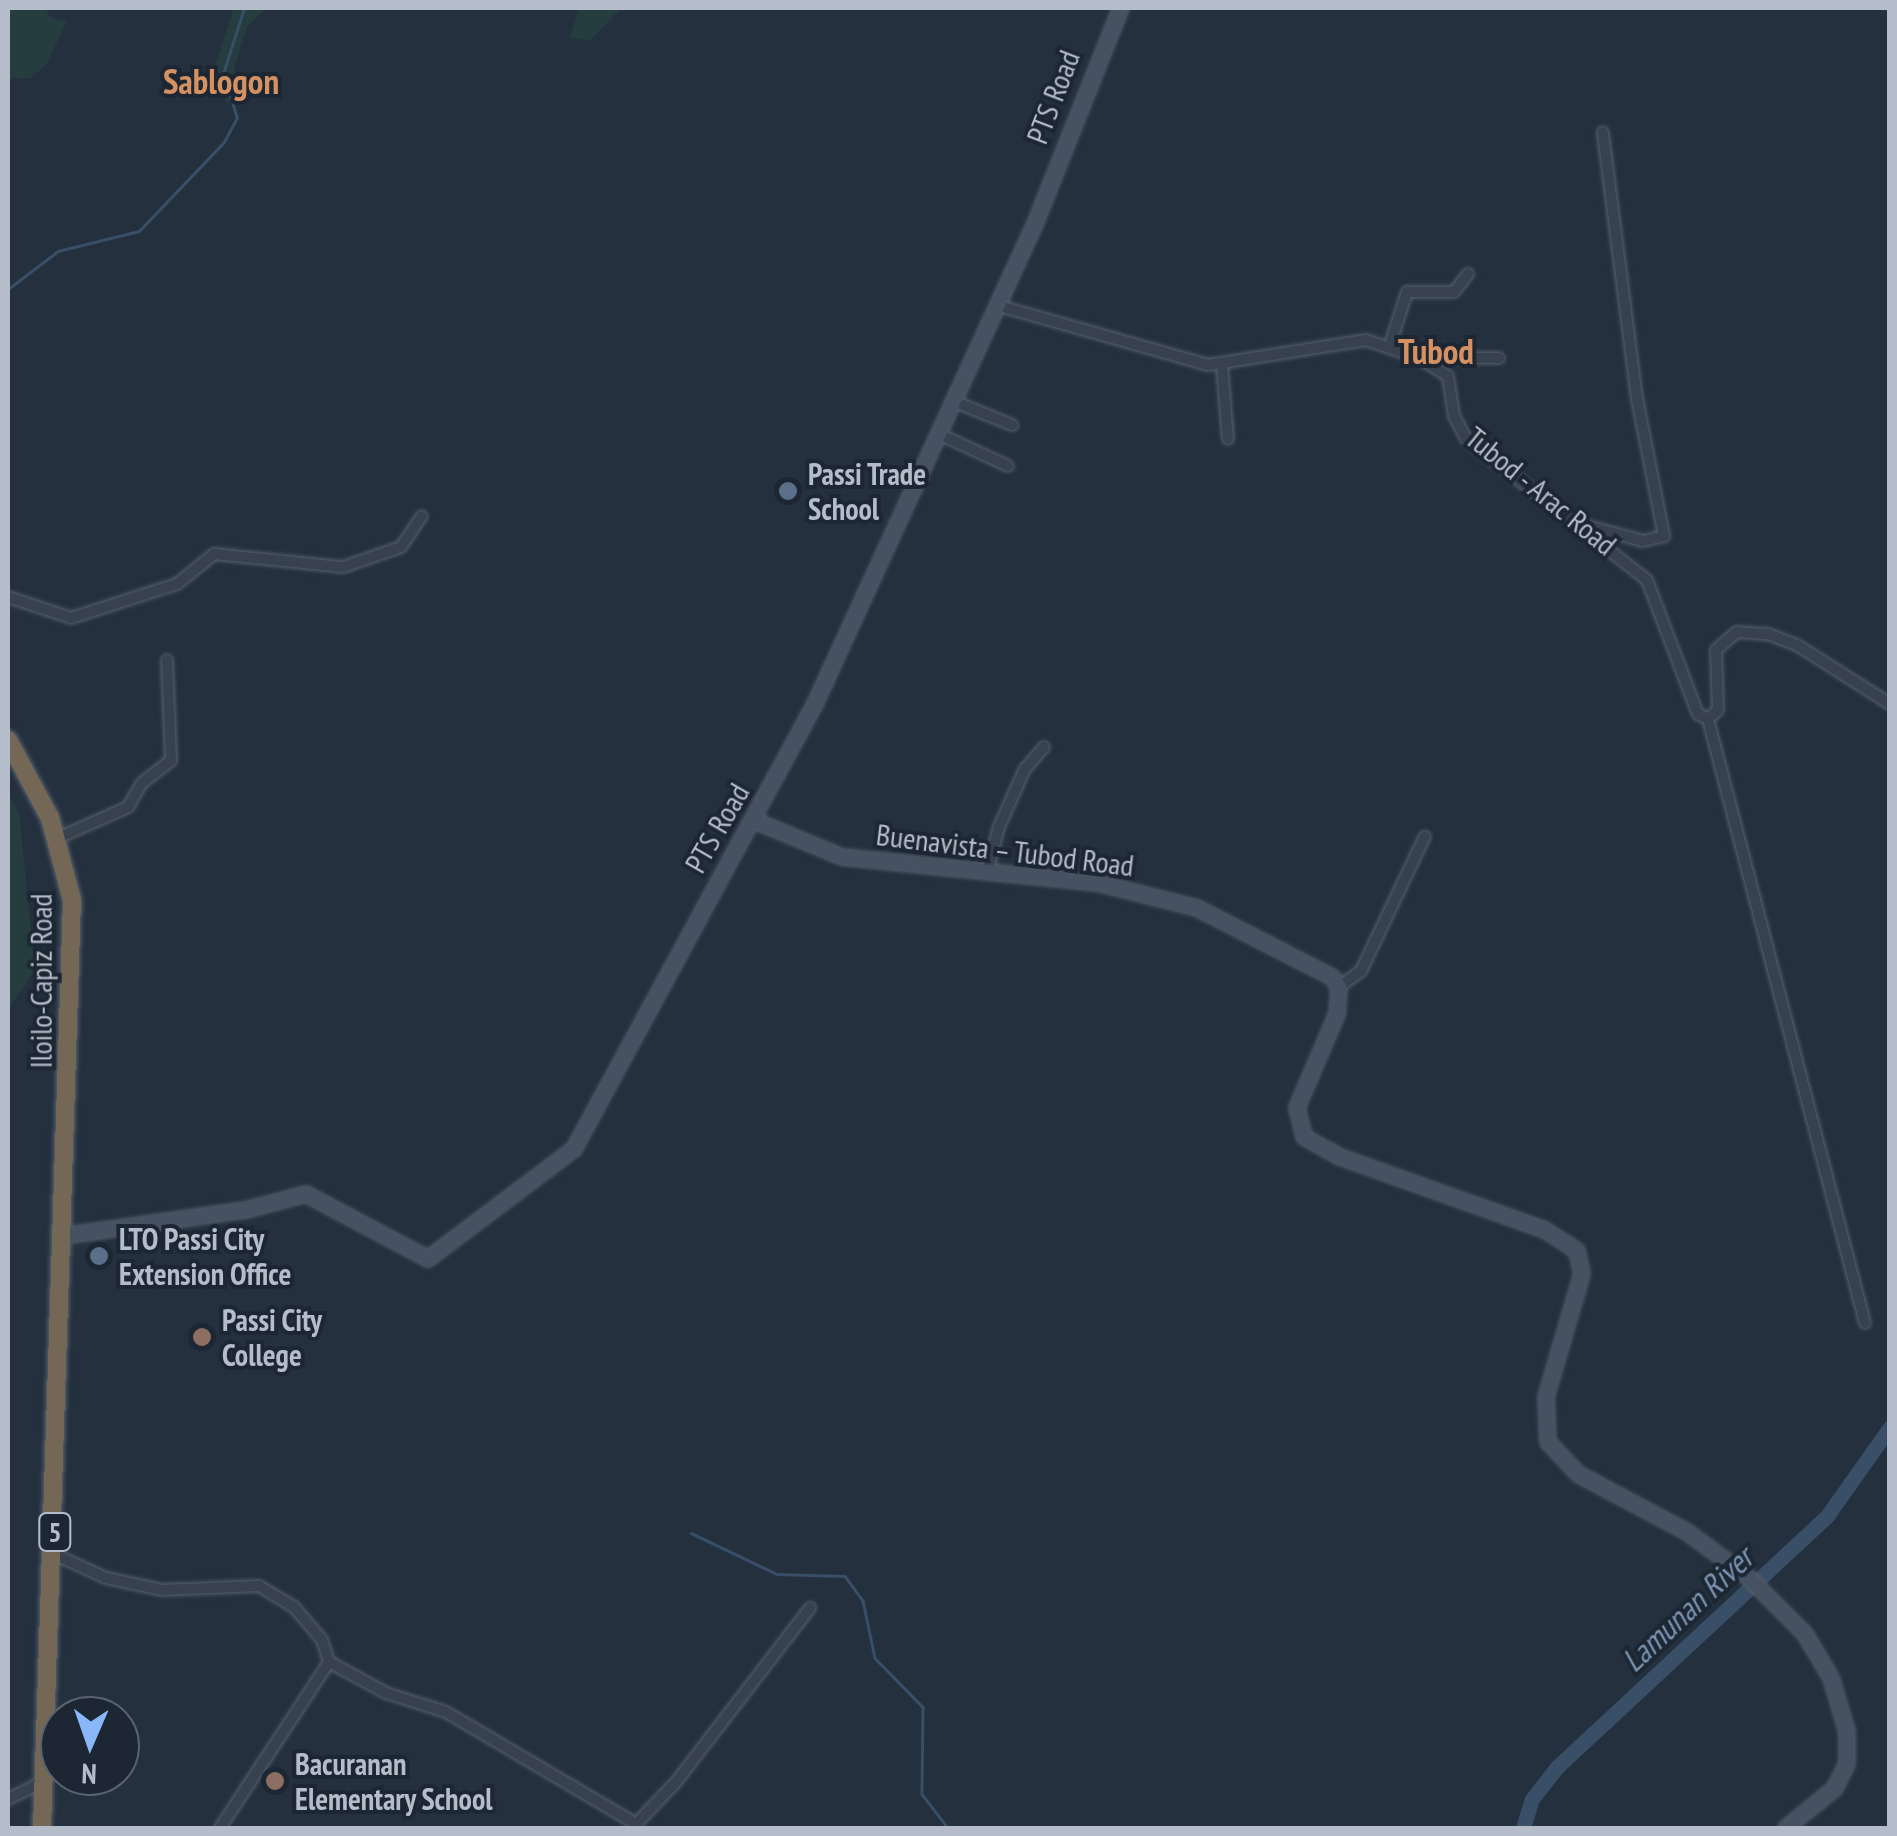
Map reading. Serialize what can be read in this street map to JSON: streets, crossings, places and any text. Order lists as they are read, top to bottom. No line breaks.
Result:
{"streets":{"highway":["Iloilo-Capiz Road","5"],"main road":["PTS Road","Buenavista – Tubod Road"],"street":["Tubod - Arac Road"]},"crossings":[["PTS Road","Tubod - Arac Road"],["PTS Road","Buenavista – Tubod Road"],["PTS Road","Iloilo-Capiz Road"],["PTS Road","5"],["Iloilo-Capiz Road","5"]],"districts":["Sablogon","Tubod"],"water":["Lamunan River"],"places":["Passi Trade School","LTO Passi City Extension Office","Passi City College","Bacuranan Elementary School"],"north":"bottom"}
